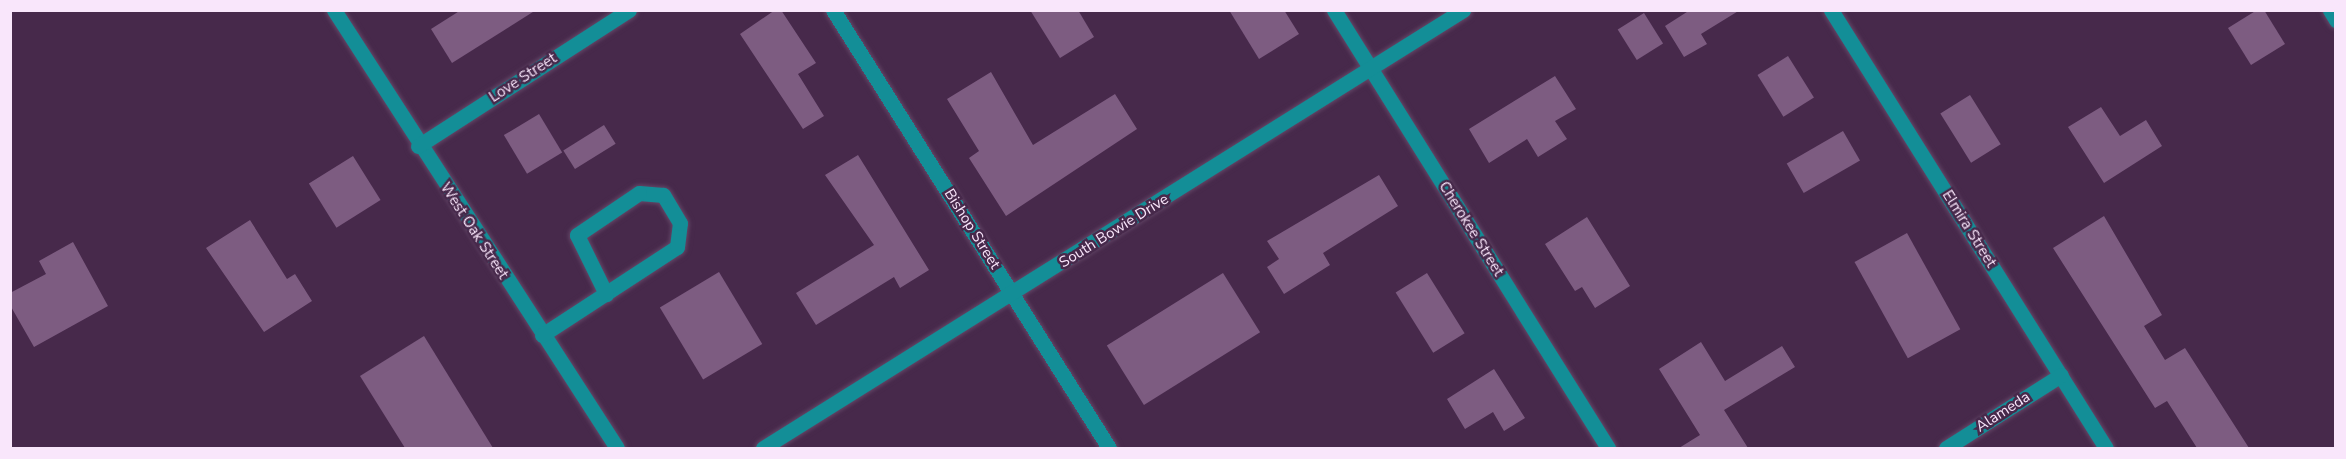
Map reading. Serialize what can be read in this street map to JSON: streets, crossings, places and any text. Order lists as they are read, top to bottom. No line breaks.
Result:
{"streets":{"street":["Love Street","Bishop Street","Cherokee Street","Elmira Street","West Oak Street","South Bowie Drive","Alameda"]},"crossings":[["Love Street","West Oak Street"],["Bishop Street","South Bowie Drive"],["Cherokee Street","South Bowie Drive"],["Elmira Street","Alameda"]]}
